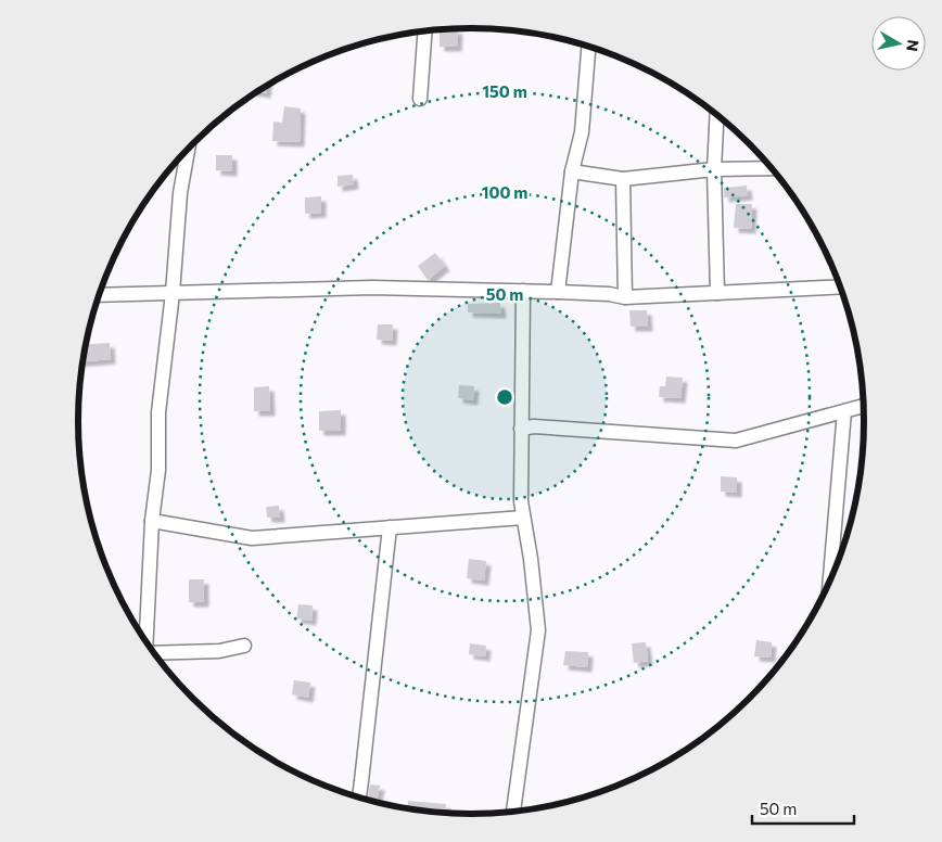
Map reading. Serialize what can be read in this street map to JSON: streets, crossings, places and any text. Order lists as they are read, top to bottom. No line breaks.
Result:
{"scale_bar":"50 m","north":"right","rings":["150 m","100 m","50 m"]}
